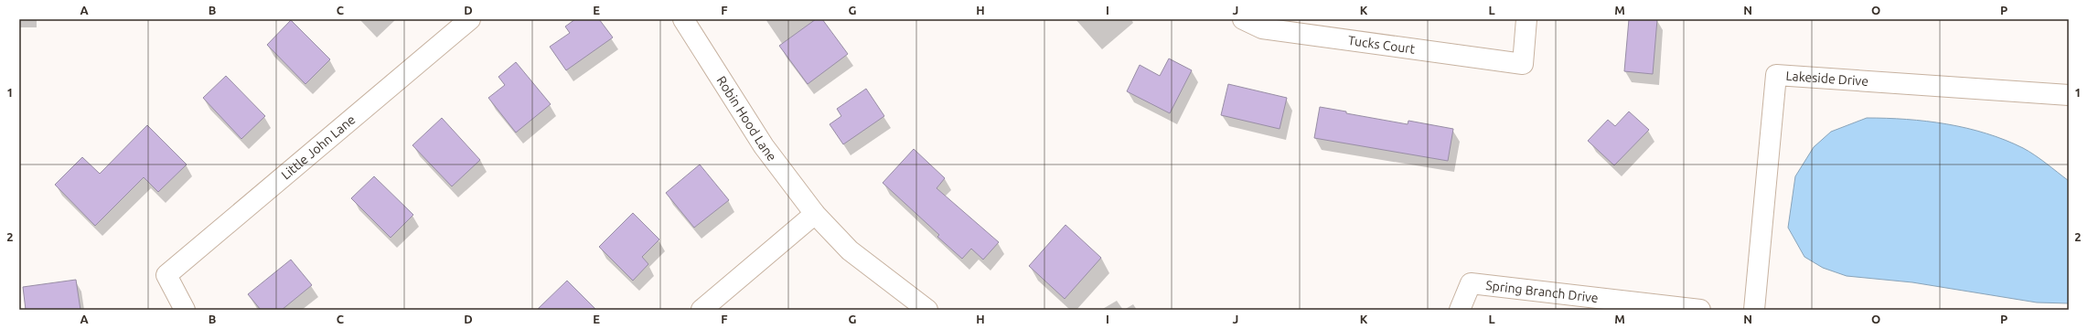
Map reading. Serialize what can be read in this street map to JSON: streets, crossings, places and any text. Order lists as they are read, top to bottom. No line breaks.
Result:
{"streets":{"street":["Tucks Court","Lakeside Drive","Robin Hood Lane","Little John Lane","Spring Branch Drive"]},"grid":{"columns":["A","B","C","D","E","F","G","H","I","J","K","L","M","N","O","P"],"rows":["1","2"]}}
